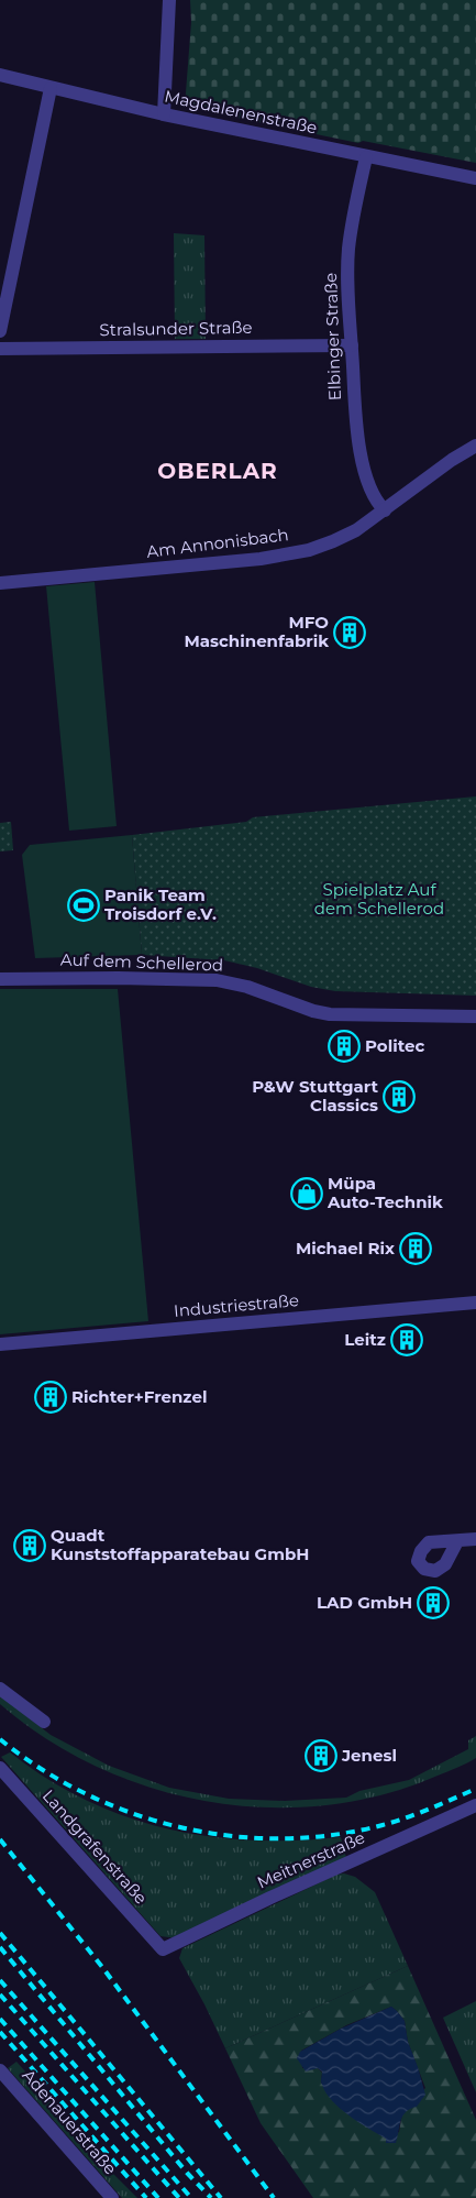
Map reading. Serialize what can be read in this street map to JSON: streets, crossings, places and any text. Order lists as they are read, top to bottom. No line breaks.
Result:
{"streets":{"street":["Magdalenenstraße","Stralsunder Straße","Elbinger Straße","Am Annonisbach","Auf dem Schellerod","Industriestraße","Landgrafenstraße","Meitnerstraße","Adenauerstraße"]},"crossings":[["Magdalenenstraße","Elbinger Straße"],["Stralsunder Straße","Elbinger Straße"],["Elbinger Straße","Am Annonisbach"],["Landgrafenstraße","Meitnerstraße"]],"districts":["OBERLAR"],"parks":["Spielplatz Auf dem Schellerod"],"places":{"building":["MFO Maschinenfabrik","Politec","P&W Stuttgart Classics","Michael Rix","Leitz","Richter+Frenzel","Quadt Kunststoffapparatebau GmbH","LAD GmbH","Jenesl"],"sports":["Panik Team Troisdorf e.V."],"shop":["Müpa Auto-Technik"]}}
